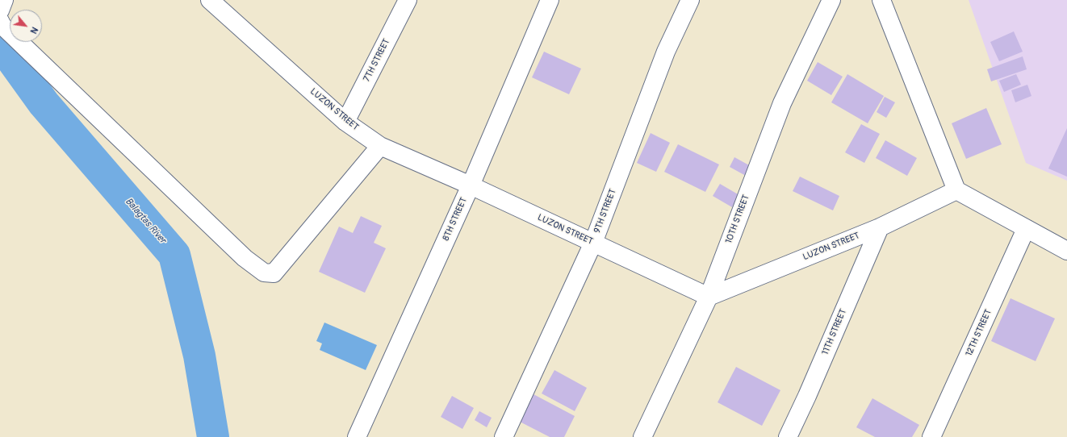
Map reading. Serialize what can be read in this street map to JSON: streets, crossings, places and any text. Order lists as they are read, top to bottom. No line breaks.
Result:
{"streets":{"street":["7TH STREET","LUZON STREET","9TH STREET","8TH STREET","10TH STREET","11TH STREET","12TH STREET"]},"crossings":[["7TH STREET","LUZON STREET"],["LUZON STREET","9TH STREET"],["LUZON STREET","8TH STREET"],["LUZON STREET","10TH STREET"],["LUZON STREET","11TH STREET"]],"water":["Balagtas River"],"north":"bottom right"}
